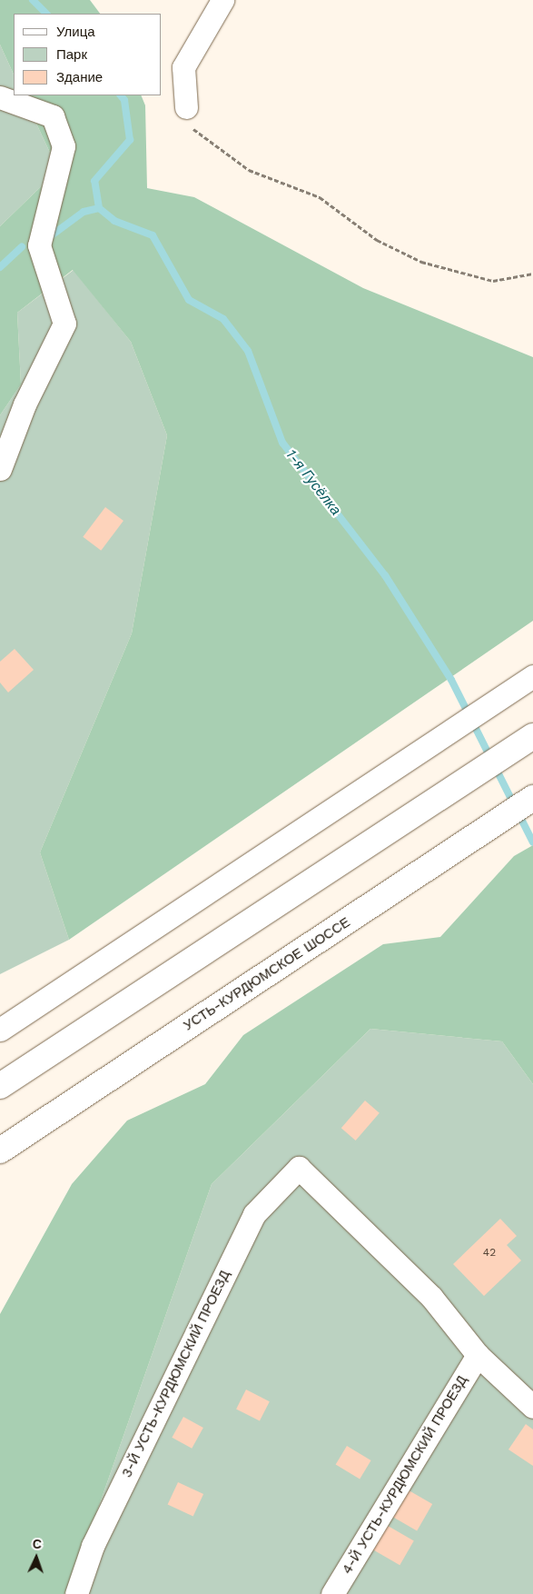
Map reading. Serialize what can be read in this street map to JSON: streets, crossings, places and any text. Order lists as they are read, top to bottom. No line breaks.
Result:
{"streets":{"main road":["УСТЬ-КУРДЮМСКОЕ ШОССЕ"],"street":["3-Й УСТЬ-КУРДЮМСКИЙ ПРОЕЗД","4-Й УСТЬ-КУРДЮМСКИЙ ПРОЕЗД"]},"crossings":[["3-Й УСТЬ-КУРДЮМСКИЙ ПРОЕЗД","4-Й УСТЬ-КУРДЮМСКИЙ ПРОЕЗД"]],"water":["1-я Гусёлка"],"house_numbers":["42"],"legend":["Улица","Парк","Здание"],"north":"top"}
